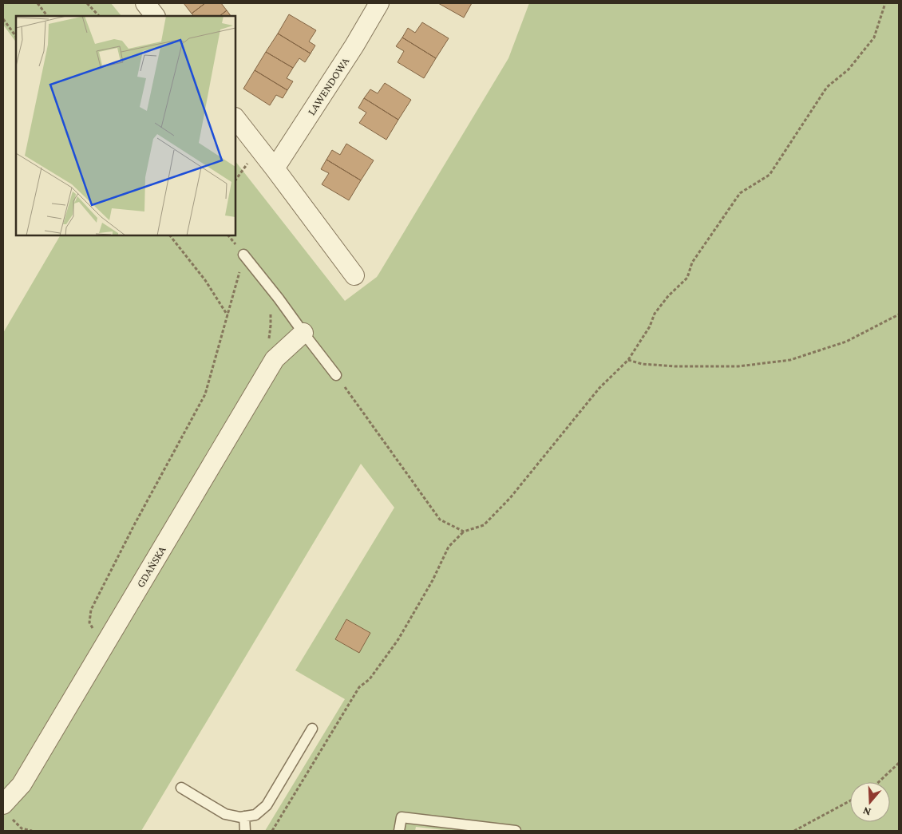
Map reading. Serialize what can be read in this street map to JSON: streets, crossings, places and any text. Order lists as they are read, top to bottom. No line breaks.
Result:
{"streets":{"street":["LAWENDOWA","GDAŃSKA"]},"north":"bottom"}
